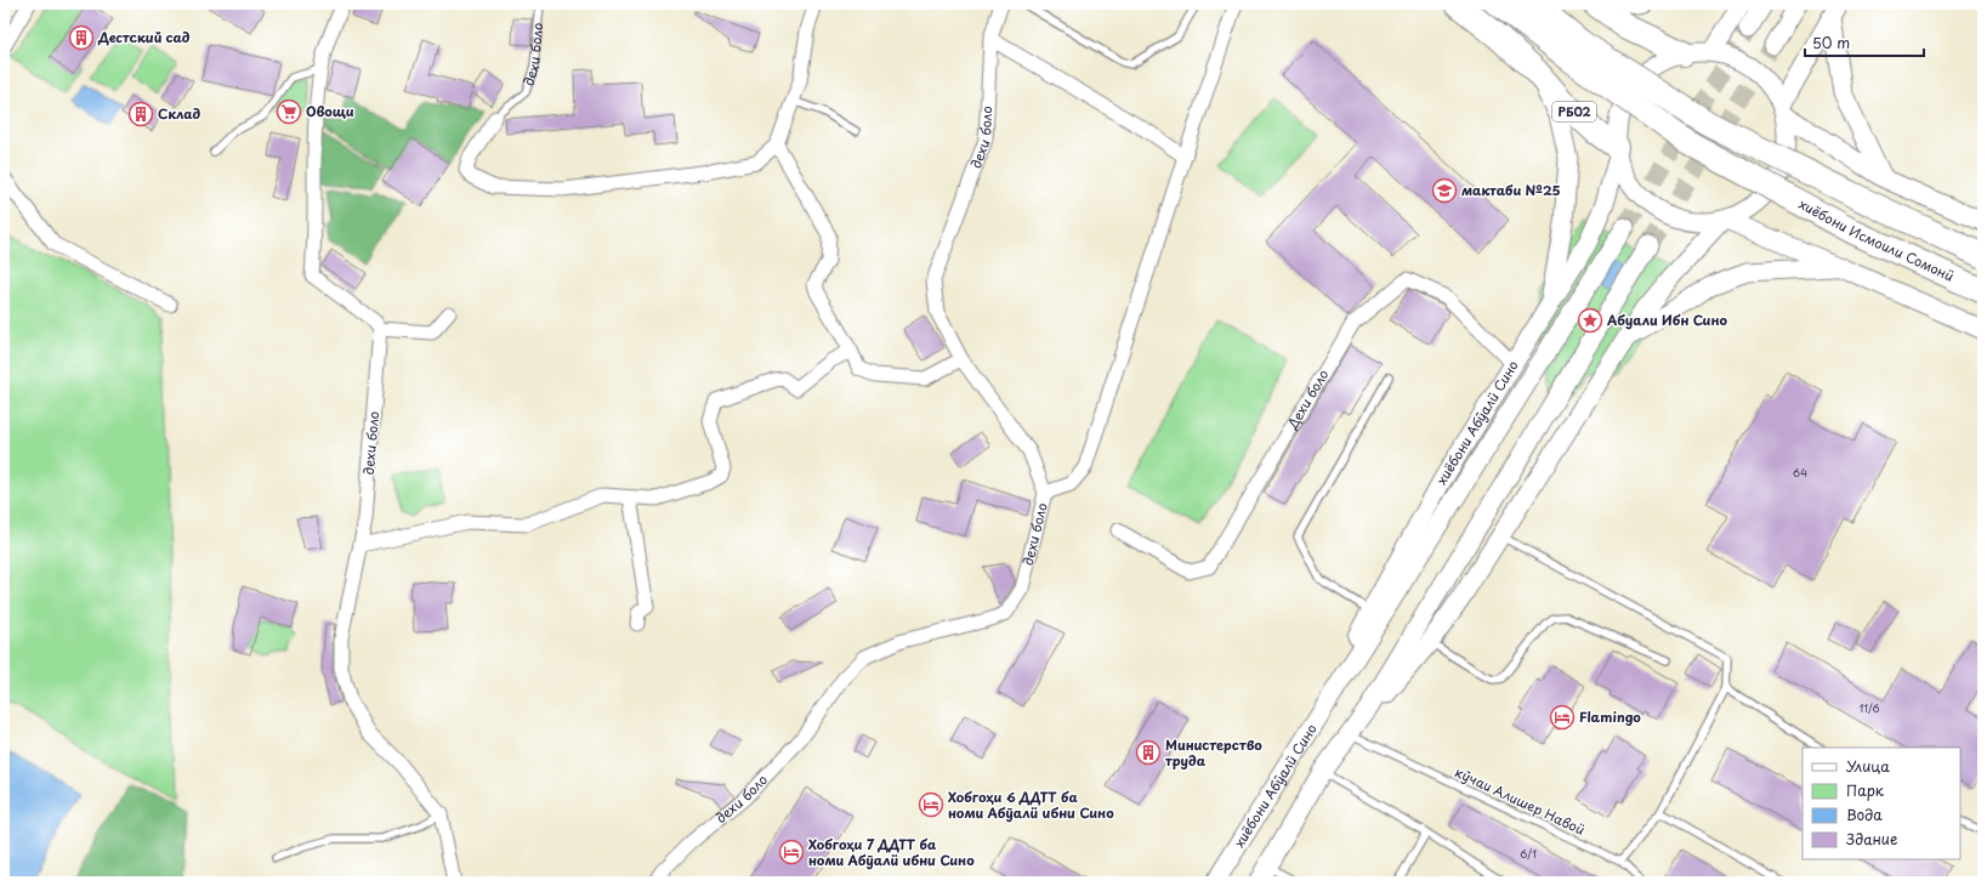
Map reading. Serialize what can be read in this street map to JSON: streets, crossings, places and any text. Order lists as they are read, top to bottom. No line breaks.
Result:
{"streets":{"highway":["РБ02","хиёбони Исмоили Сомонӣ"],"main road":["хиёбони Абӯалӣ Сино"],"street":["дехи боло","Дехи боло"],"lane":["кӯчаи Алишер Навоӣ"]},"crossings":[["дехи боло","Дехи боло"],["РБ02","хиёбони Абӯалӣ Сино"],["Дехи боло","хиёбони Абӯалӣ Сино"]],"places":{"building":["Дестский сад","Склад","Министерство труда"],"supermarket":["Овощи"],"school or university":["мактаби №25"],"place":["Абуали Ибн Сино"],"hotel":["Flamingo","Хобгоҳи 6 ДДТТ ба номи Абӯалӣ ибни Сино","Хобгоҳи 7 ДДТТ ба номи Абӯалӣ ибни Сино"]},"house_numbers":["64","11/6","6/1"],"legend":["Улица","Парк","Вода","Здание"],"scale_bar":"50 m"}
